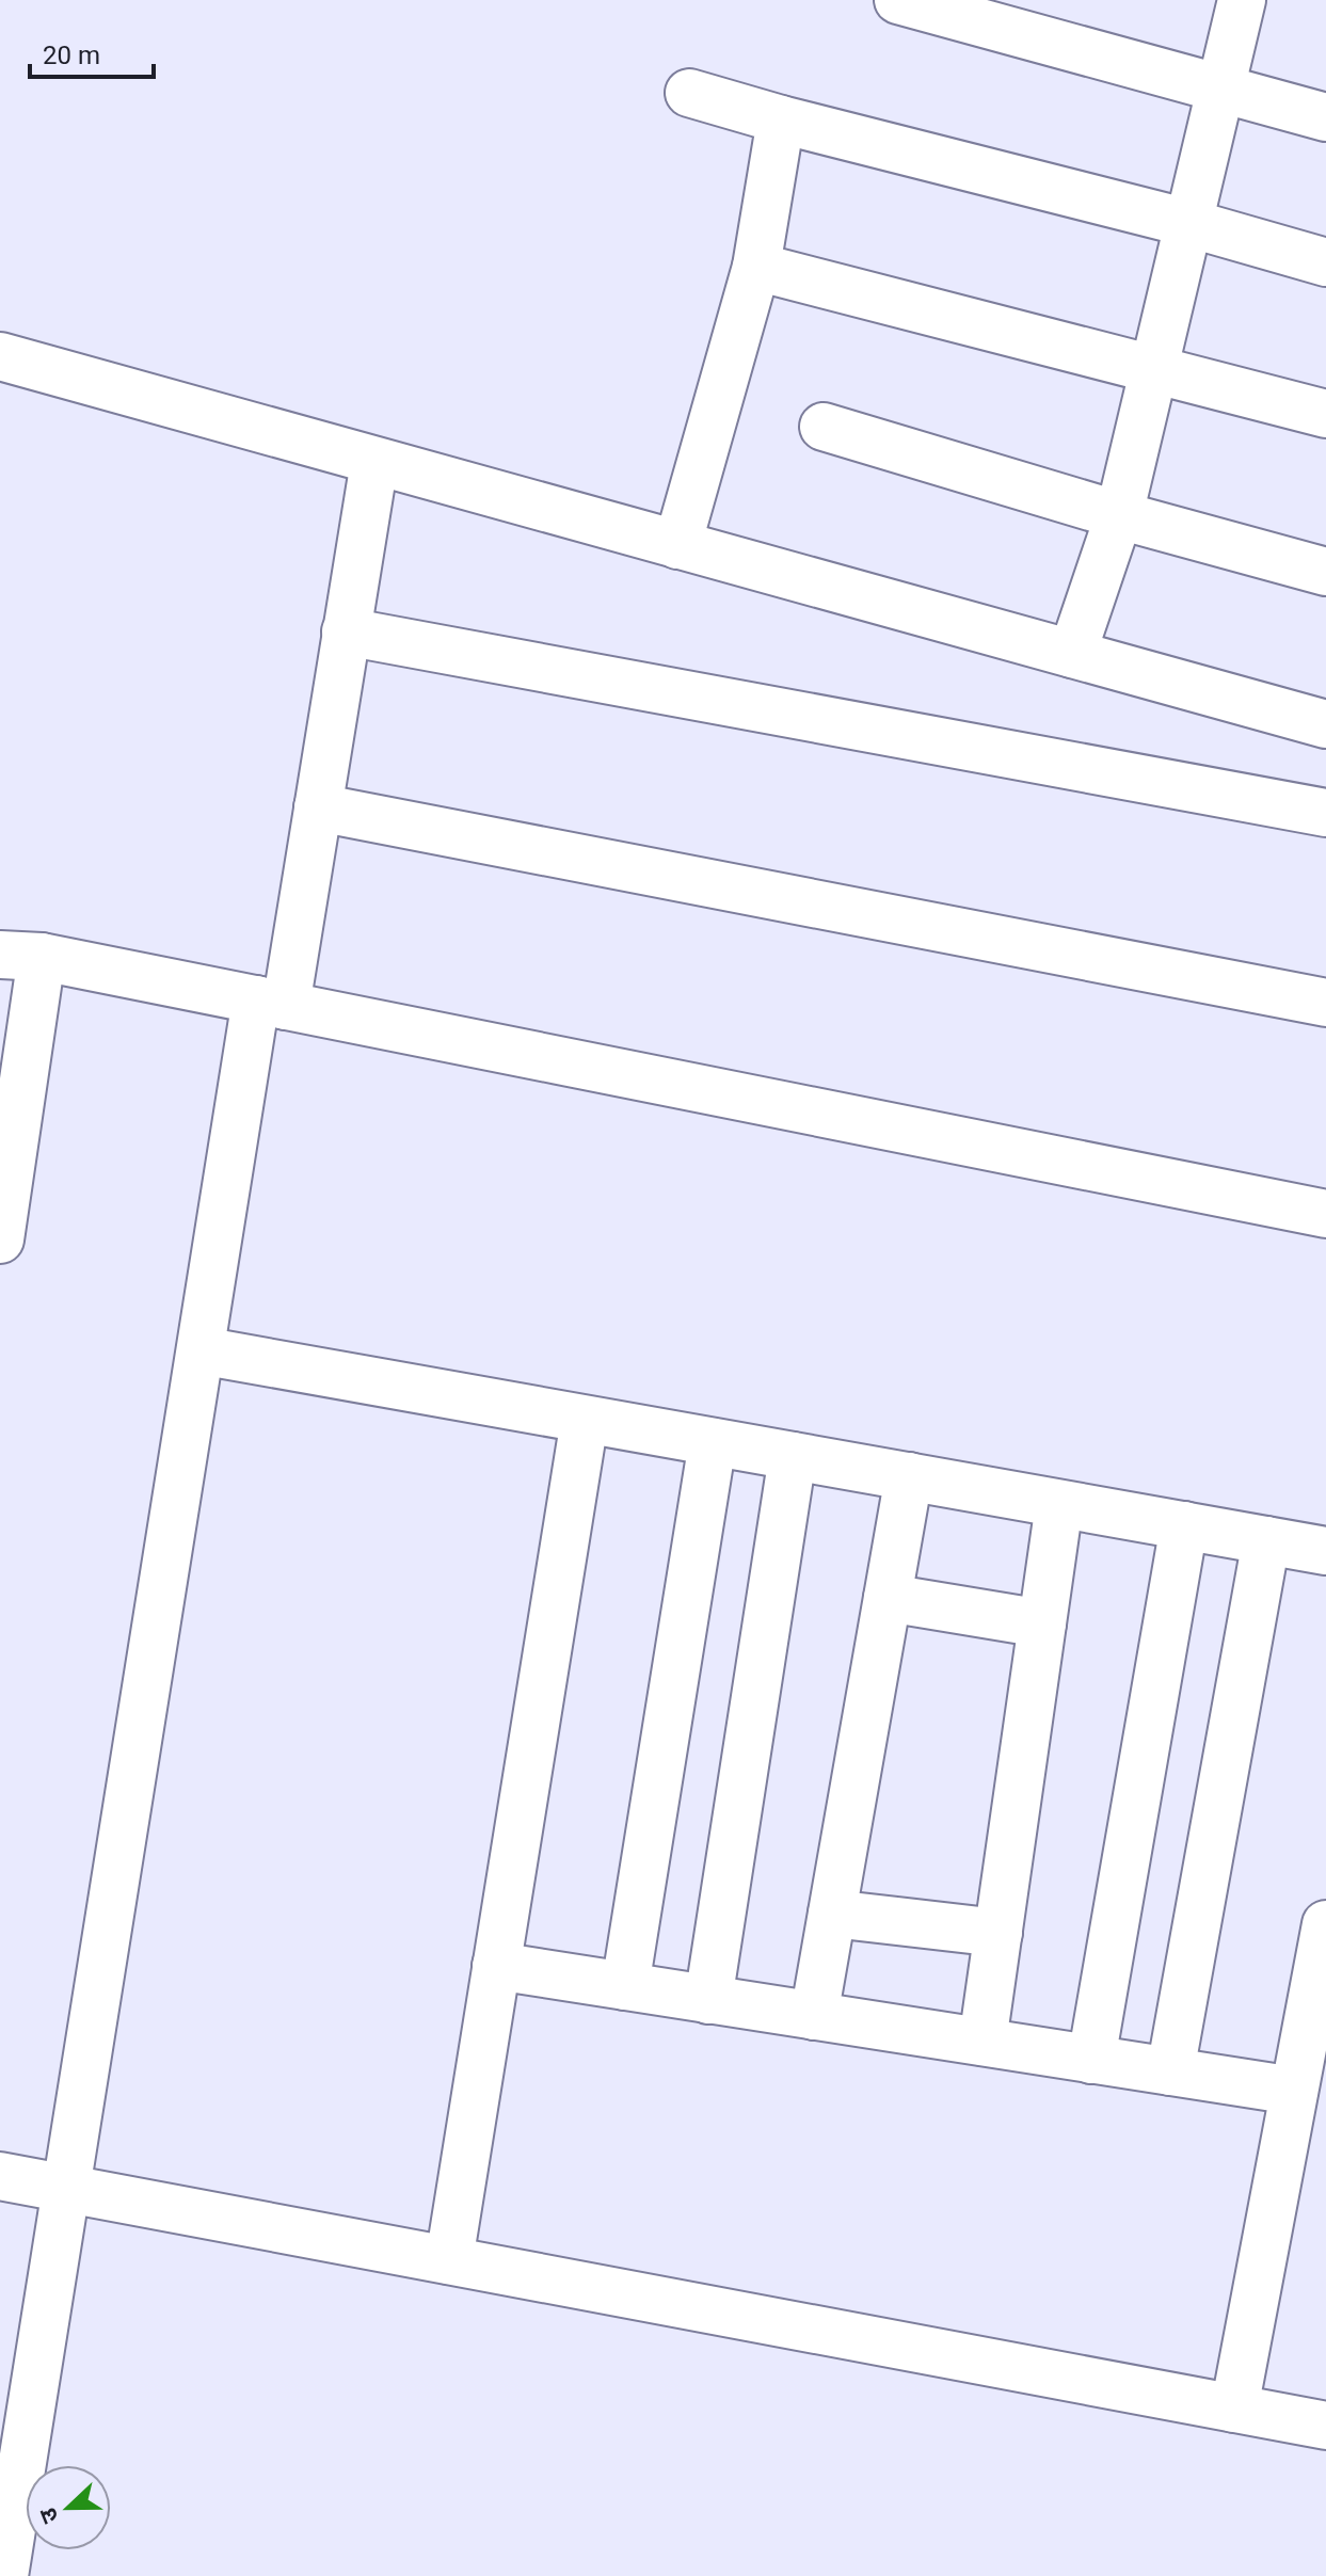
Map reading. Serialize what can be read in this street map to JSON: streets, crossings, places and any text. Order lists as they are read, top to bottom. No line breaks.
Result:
{"scale_bar":"20 m","north":"left"}
